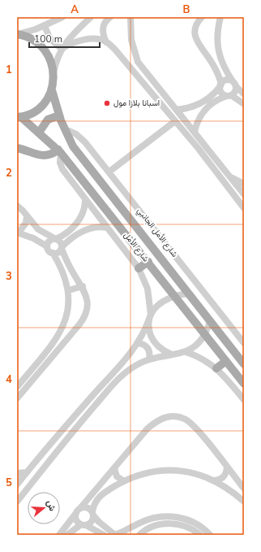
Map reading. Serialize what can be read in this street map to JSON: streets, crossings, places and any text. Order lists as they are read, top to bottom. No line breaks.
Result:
{"streets":{"main road":["شارع الأمل"],"street":["شارع الأمل الجانبي"]},"crossings":[["شارع الأمل الجانبي","شارع الأمل"]],"places":["اسبانا بلازا مول"],"scale_bar":"100 m","north":"right","grid":{"columns":["A","B"],"rows":["1","2","3","4","5"]}}
